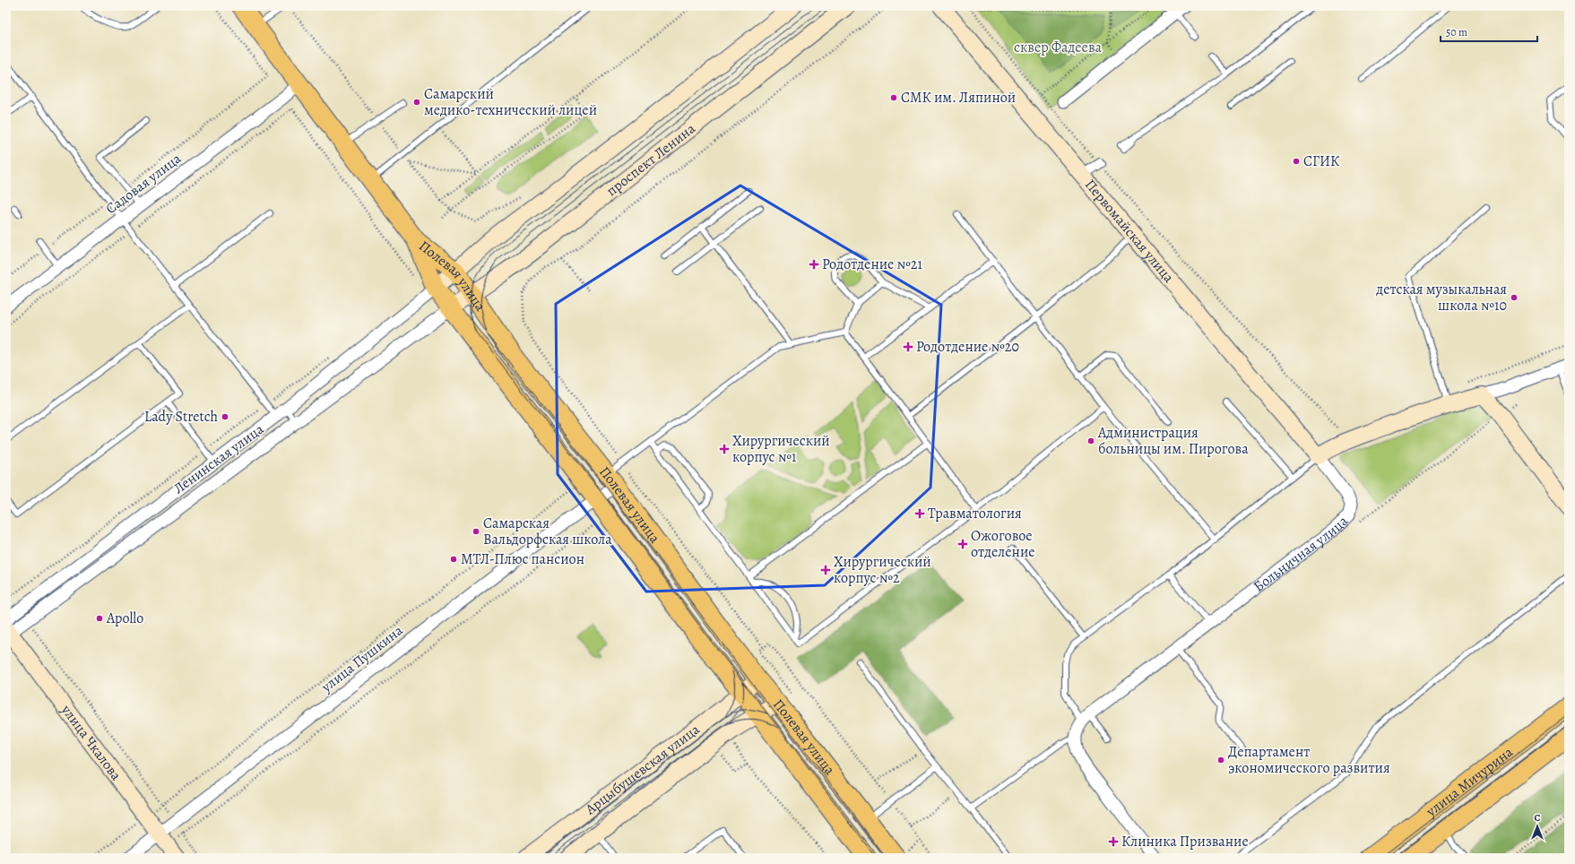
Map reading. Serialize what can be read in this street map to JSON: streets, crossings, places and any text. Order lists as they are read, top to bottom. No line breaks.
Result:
{"streets":{"main road":["проспект Ленина","Первомайская улица","Полевая улица","улица Чкалова","Арцыбушевская улица","улица Мичурина"],"street":["Садовая улица","Ленинская улица","Больничная улица","улица Пушкина"]},"crossings":[["проспект Ленина","Полевая улица"],["проспект Ленина","Ленинская улица"],["Первомайская улица","Больничная улица"],["Полевая улица","Ленинская улица"],["Полевая улица","улица Пушкина"],["Полевая улица","Арцыбушевская улица"],["Ленинская улица","улица Чкалова"],["улица Пушкина","улица Чкалова"]],"parks":["сквер Фадеева"],"places":{"other":["СМК им. Ляпиной","Самарский медико-технический лицей","СГИК","детская музыкальная школа №10","Lady Stretch","Администрация больницы им. Пирогова","Самарская Вальдорфская школа","МТЛ-Плюс пансион","Apollo","Департамент экономического развития"],"health":["Родотдение №21","Родотдение №20","Хирургический корпус №1","Травматология","Ожоговое отделение","Хирургический корпус №2","Клиника Призвание"]},"scale_bar":"50 m","north":"top"}
